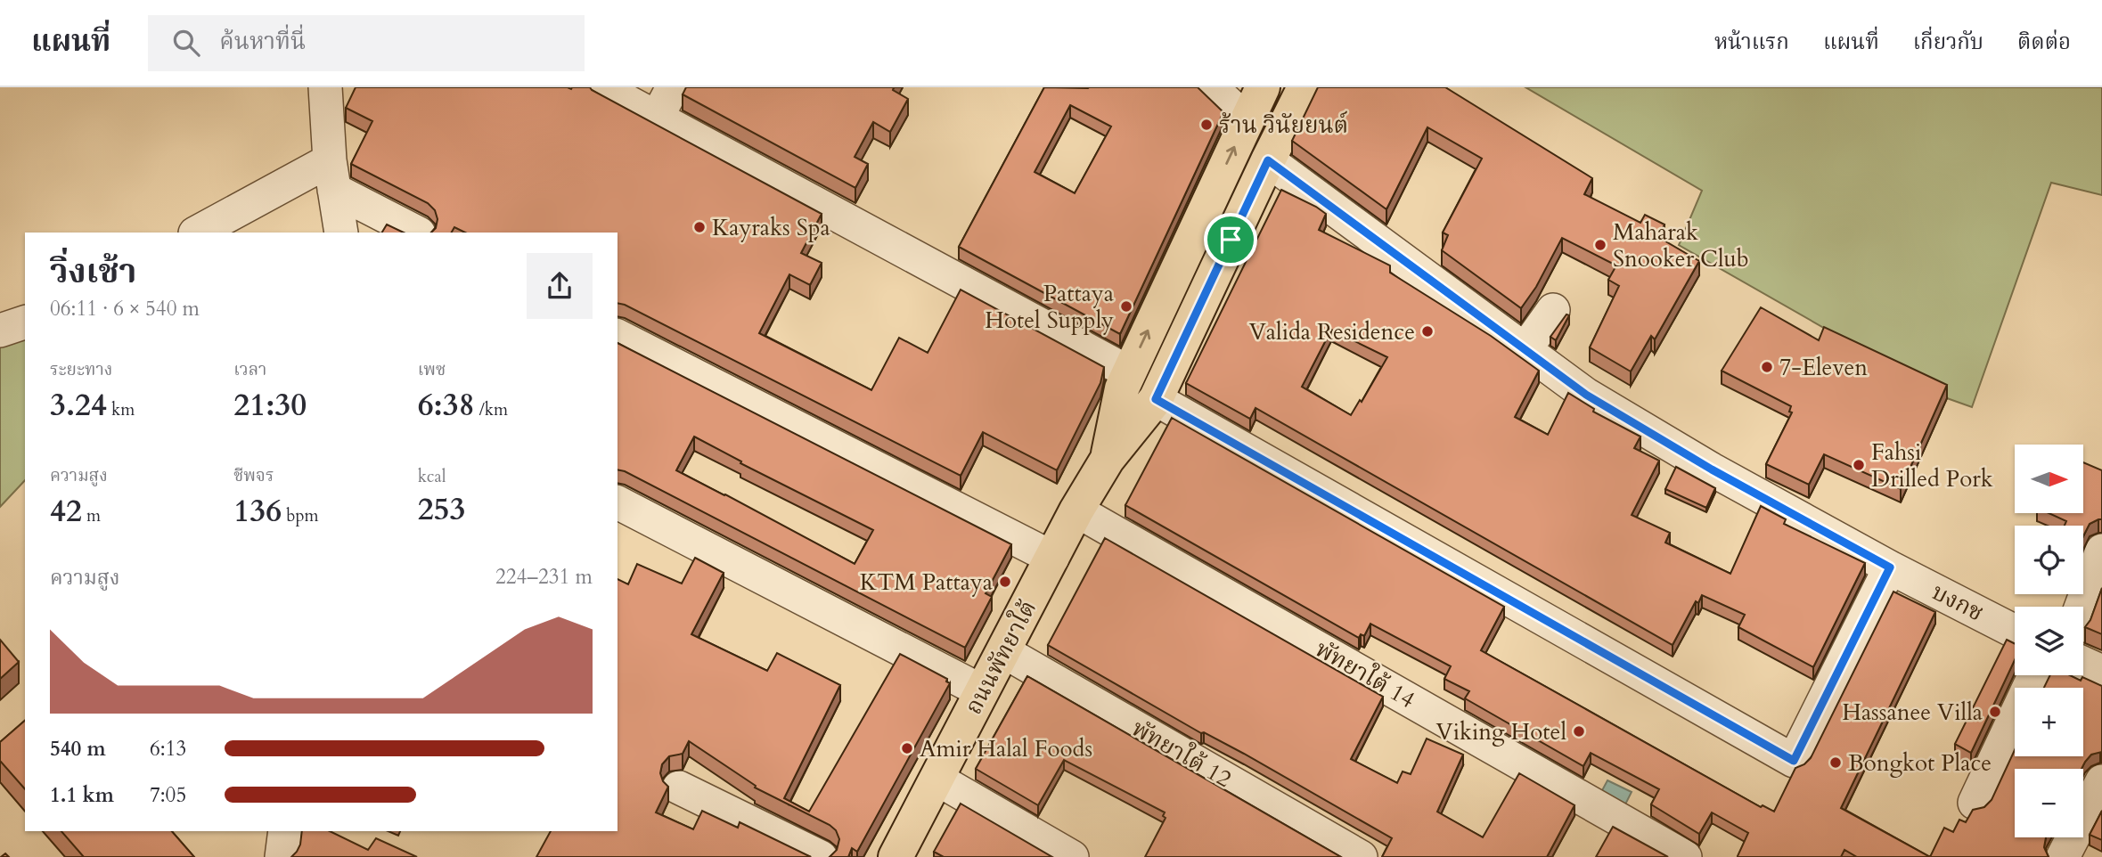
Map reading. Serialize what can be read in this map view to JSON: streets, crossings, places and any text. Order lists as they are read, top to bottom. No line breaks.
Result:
{"streets":{"main road":["ถนนพัทยาใต้"],"street":["บงกช","พัทยาใต้ 14","พัทยาใต้ 12"]},"crossings":[["บงกช","ถนนพัทยาใต้"],["ถนนพัทยาใต้","พัทยาใต้ 14"],["ถนนพัทยาใต้","พัทยาใต้ 12"]],"places":["ร้าน วินัยยนต์","Kayraks Spa","Maharak Snooker Club","Pattaya Hotel Supply","Valida Residence","7-Eleven","Fahsi Drilled Pork","KTM Pattaya","Hassanee Villa","Viking Hotel","Amir Halal Foods","Bongkot Place"],"north":"right","page":{"header":"แผนที่","search":"ค้นหาที่นี่","nav":["หน้าแรก","แผนที่","เกี่ยวกับ","ติดต่อ"],"heading":["วิ่งเช้า","06:11 · 6 × 540 m"],"stats":[["ระยะทาง","3.24 km"],["เวลา","21:30"],["เพซ","6:38 /km"],["ความสูง","42 m"],["ชีพจร","136 bpm"],["kcal","253"]],"map_buttons":["+","−"],"chart":["ความสูง","224–231 m"],"list":[{"name":"540 m","note":"6:13"},{"name":"1.1 km","note":"7:05"}]}}
